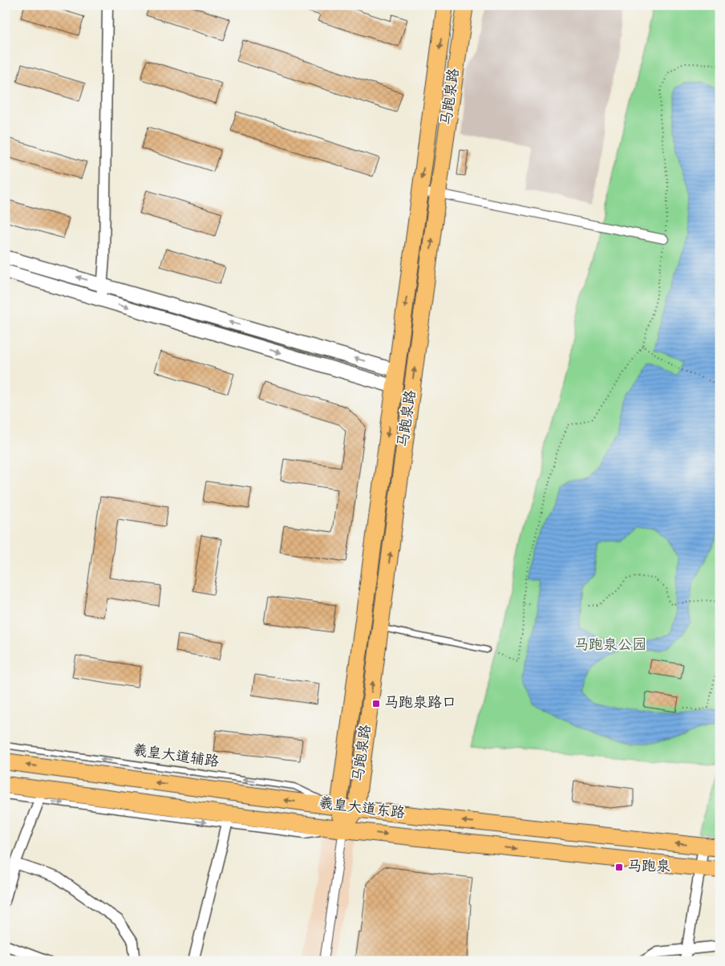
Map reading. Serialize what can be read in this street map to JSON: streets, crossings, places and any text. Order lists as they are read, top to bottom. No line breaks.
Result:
{"streets":{"main road":["马跑泉路","羲皇大道东路"],"lane":["羲皇大道辅路"]},"crossings":[["马跑泉路","羲皇大道辅路"],["马跑泉路","羲皇大道东路"],["羲皇大道辅路","羲皇大道东路"]],"parks":["马跑泉公园"],"places":{"transit":["马跑泉路口","马跑泉"]}}
